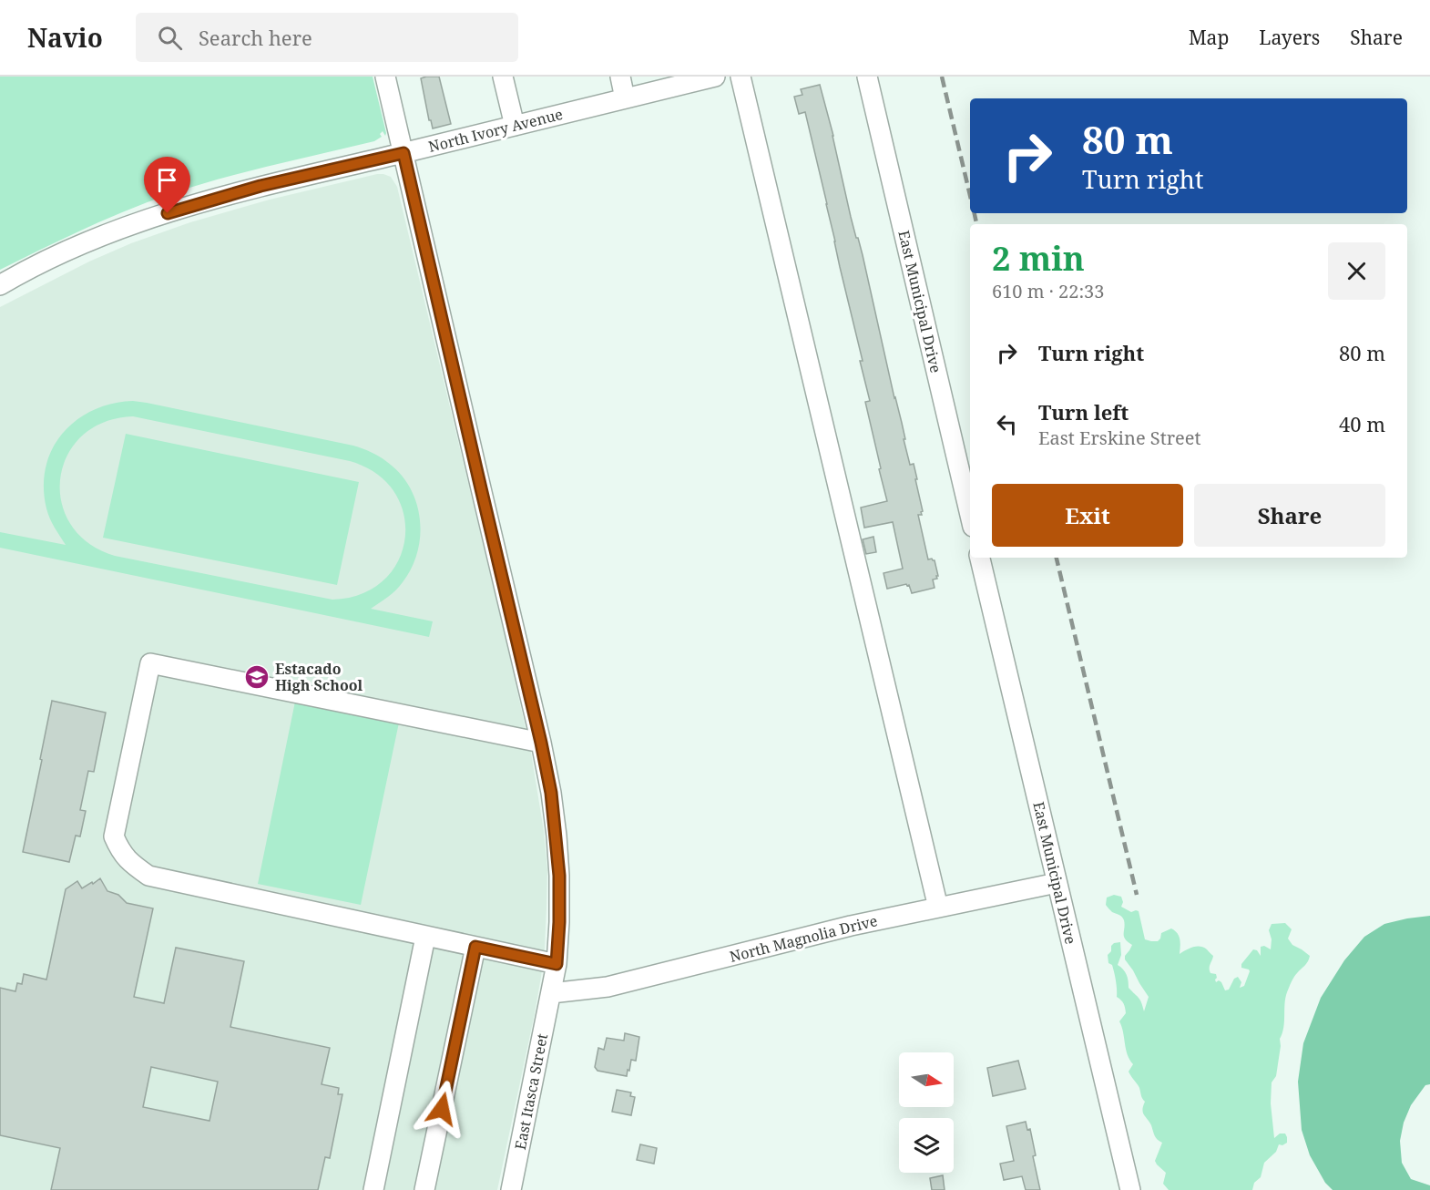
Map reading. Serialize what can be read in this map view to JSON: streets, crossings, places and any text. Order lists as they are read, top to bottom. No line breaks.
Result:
{"streets":{"street":["North Ivory Avenue","East Municipal Drive","North Magnolia Drive","East Itasca Street"]},"crossings":[["North Ivory Avenue","East Itasca Street"],["East Municipal Drive","North Magnolia Drive"],["North Magnolia Drive","East Itasca Street"]],"places":{"school or university":["Estacado High School"]},"north":"right","page":{"header":"Navio","search":"Search here","nav":["Map","Layers","Share"],"turn":["80 m","Turn right"],"heading":["2 min","610 m · 22:33"],"list":[{"name":"Turn right","value":"80 m"},{"name":"Turn left","note":"East Erskine Street","value":"40 m"}],"buttons":["Exit","Share"]}}
